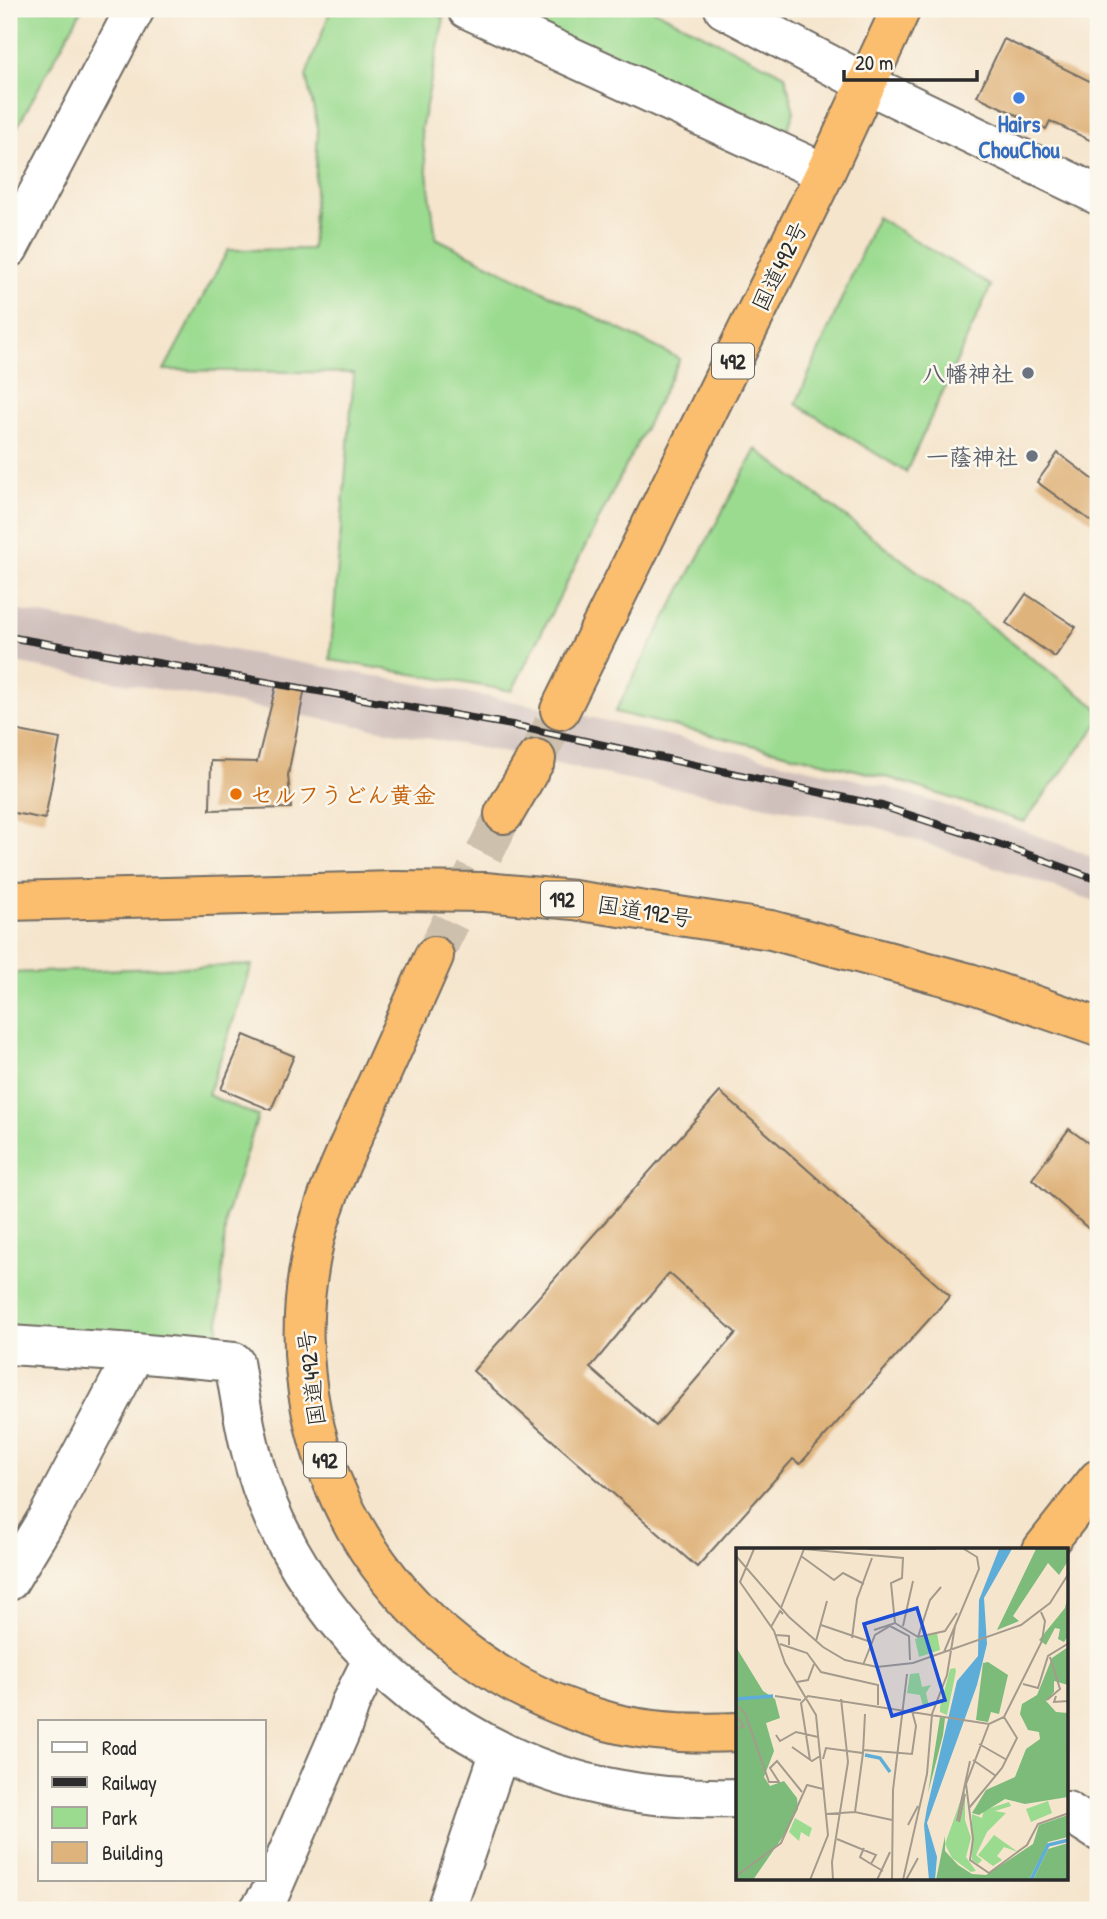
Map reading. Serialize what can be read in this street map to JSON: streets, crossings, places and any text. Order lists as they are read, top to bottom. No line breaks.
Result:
{"streets":{"highway":["国道492号","492","192","国道192号"]},"places":["Hairs ChouChou","八幡神社","一蔭神社","セルフうどん黄金"],"legend":["Road","Railway","Park","Building"],"scale_bar":"20 m"}
